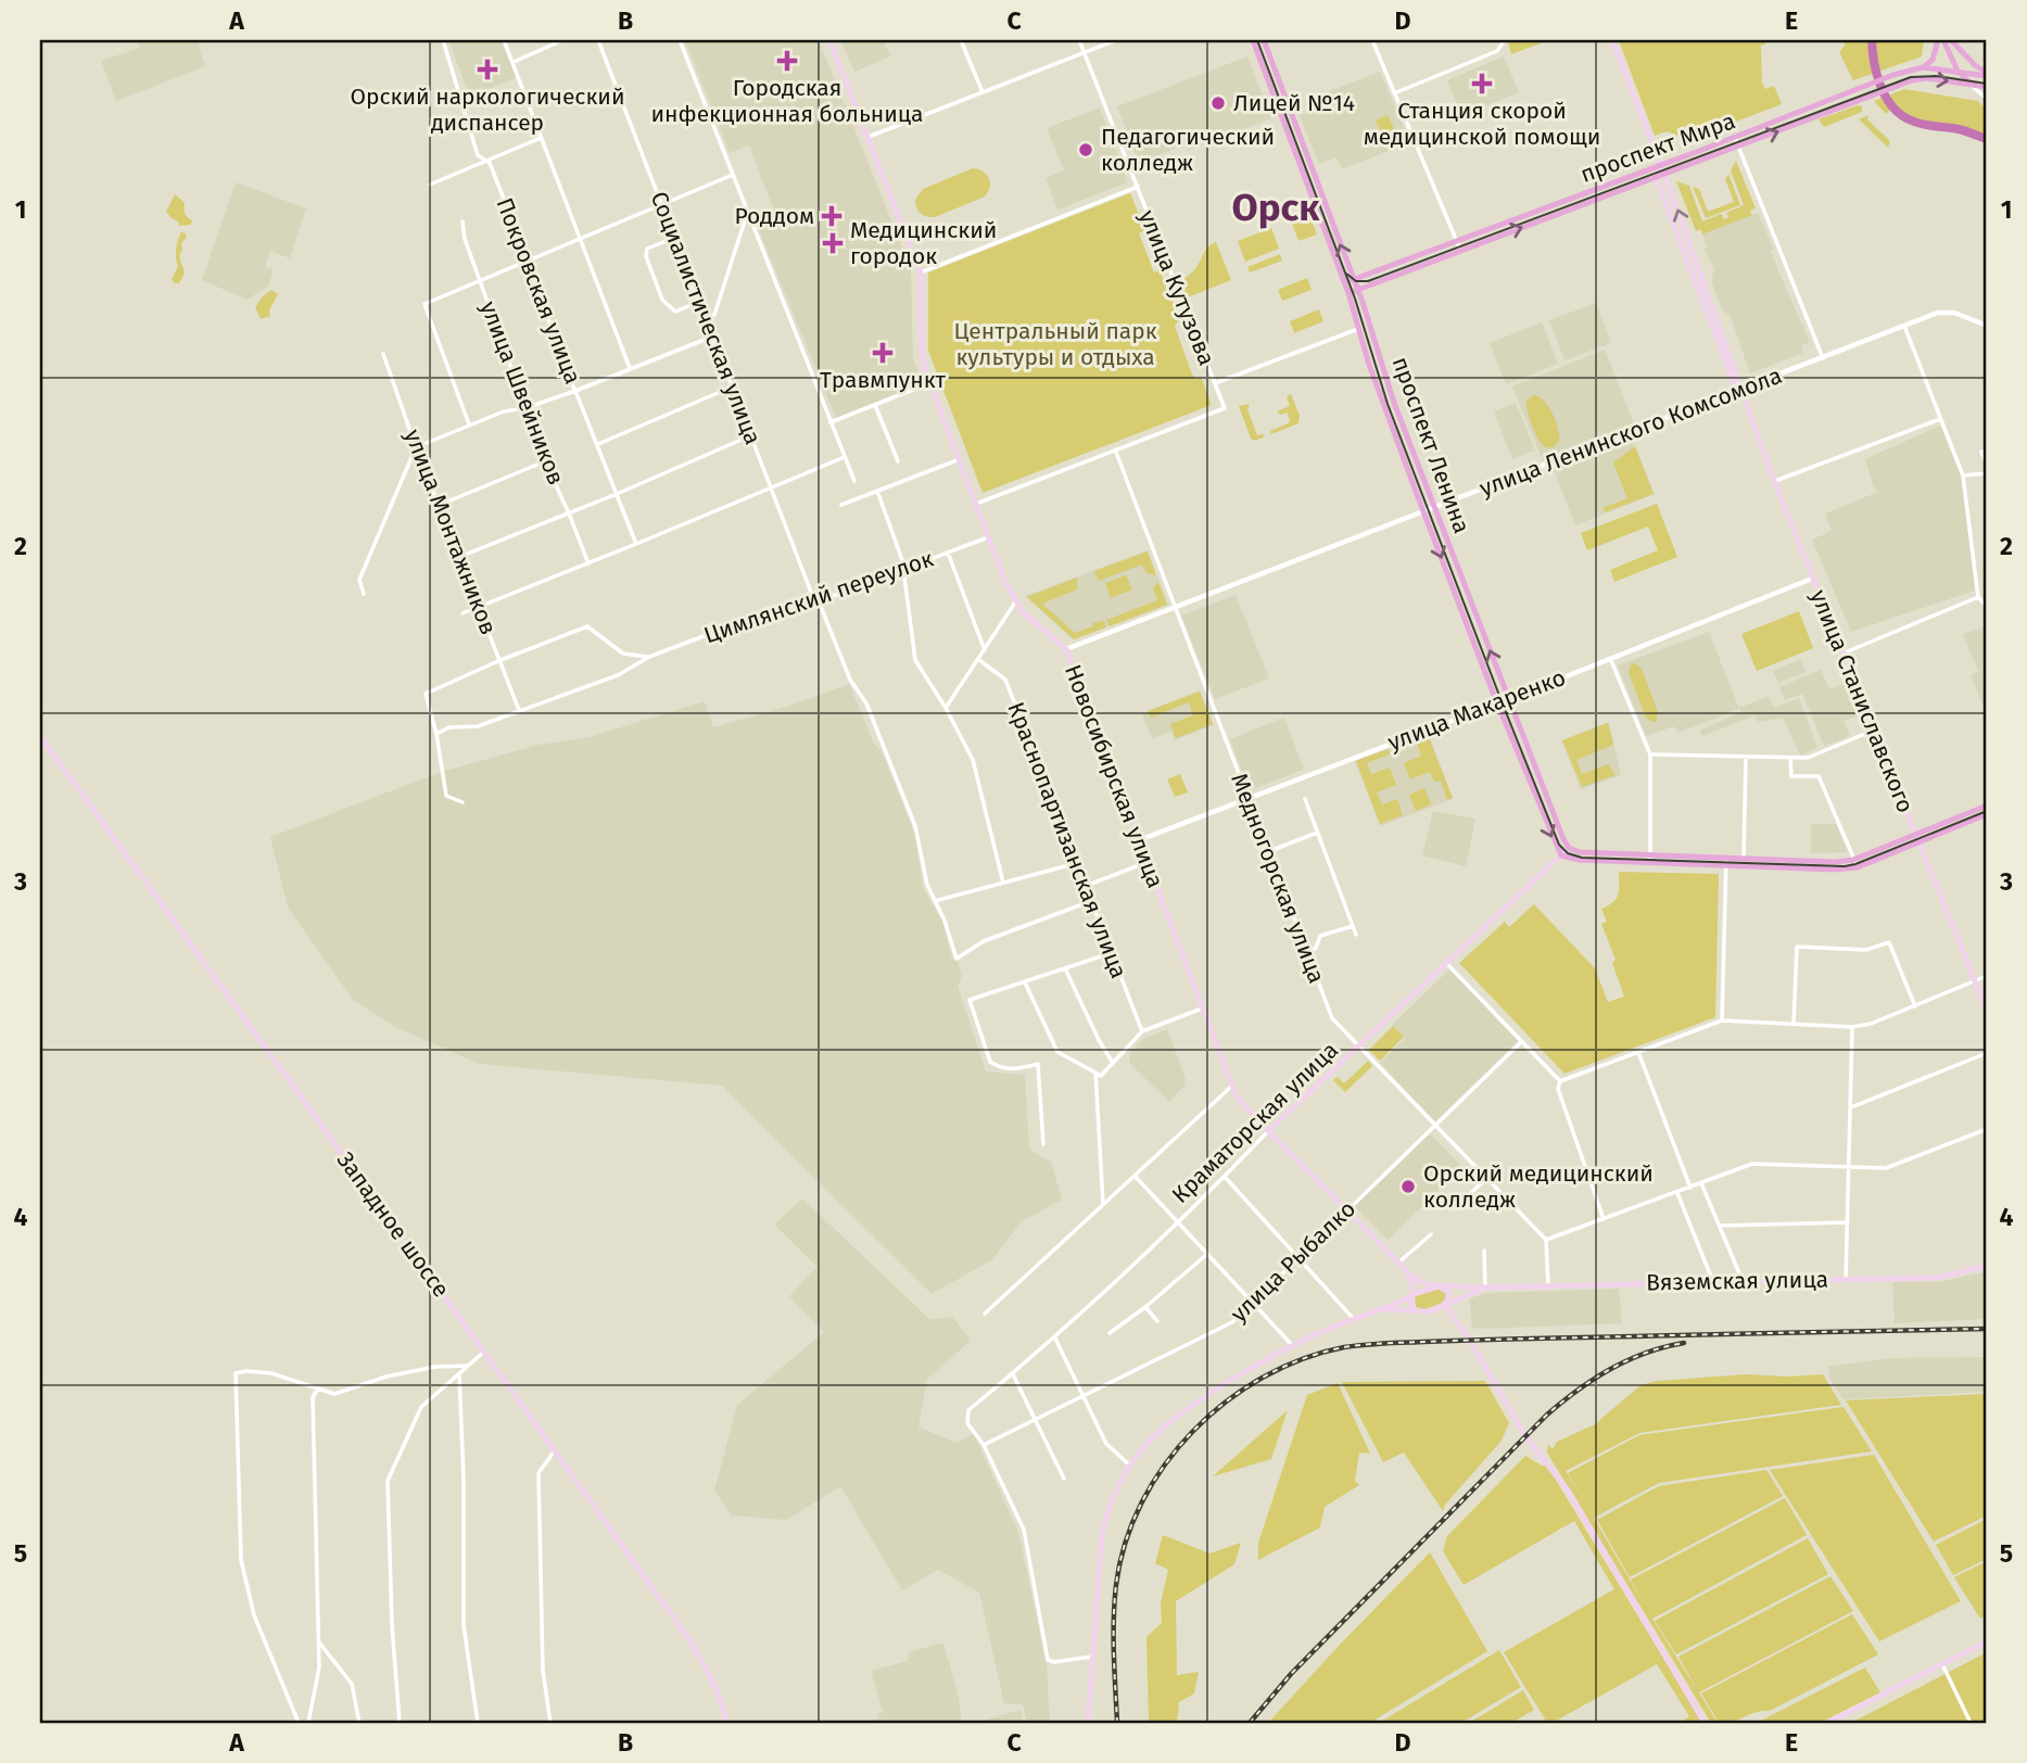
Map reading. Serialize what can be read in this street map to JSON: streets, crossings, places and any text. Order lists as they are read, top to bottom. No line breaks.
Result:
{"streets":{"main road":["проспект Мира","проспект Ленина","улица Станиславского","Новосибирская улица","Краматорская улица","Западное шоссе","Вяземская улица"],"street":["улица Кутузова","Покровская улица","Социалистическая улица","улица Швейников","улица Ленинского Комсомола","улица Монтажников","Цимлянский переулок","улица Макаренко","Краснопартизанская улица","Медногорская улица","улица Рыбалко"]},"crossings":[["проспект Мира","проспект Ленина"],["проспект Мира","улица Станиславского"],["улица Кутузова","Медногорская улица"],["Социалистическая улица","Цимлянский переулок"],["улица Ленинского Комсомола","проспект Ленина"],["улица Ленинского Комсомола","улица Станиславского"],["улица Ленинского Комсомола","Новосибирская улица"],["улица Ленинского Комсомола","Медногорская улица"],["проспект Ленина","улица Макаренко"],["проспект Ленина","Краматорская улица"],["улица Монтажников","Цимлянский переулок"],["Цимлянский переулок","Новосибирская улица"],["улица Станиславского","улица Макаренко"],["улица Макаренко","Новосибирская улица"],["улица Макаренко","Медногорская улица"],["Новосибирская улица","Краматорская улица"],["Новосибирская улица","улица Рыбалко"],["Медногорская улица","Краматорская улица"],["Медногорская улица","улица Рыбалко"],["Краматорская улица","улица Рыбалко"]],"districts":["Орск"],"parks":["Центральный парк культуры и отдыха"],"places":{"health":["Городская инфекционная больница","Орский наркологический диспансер","Станция скорой медицинской помощи","Роддом","Медицинский городок","Травмпункт"],"other":["Лицей №14","Педагогический колледж","Орский медицинский колледж"]},"grid":{"columns":["A","B","C","D","E"],"rows":["1","2","3","4","5"]}}
